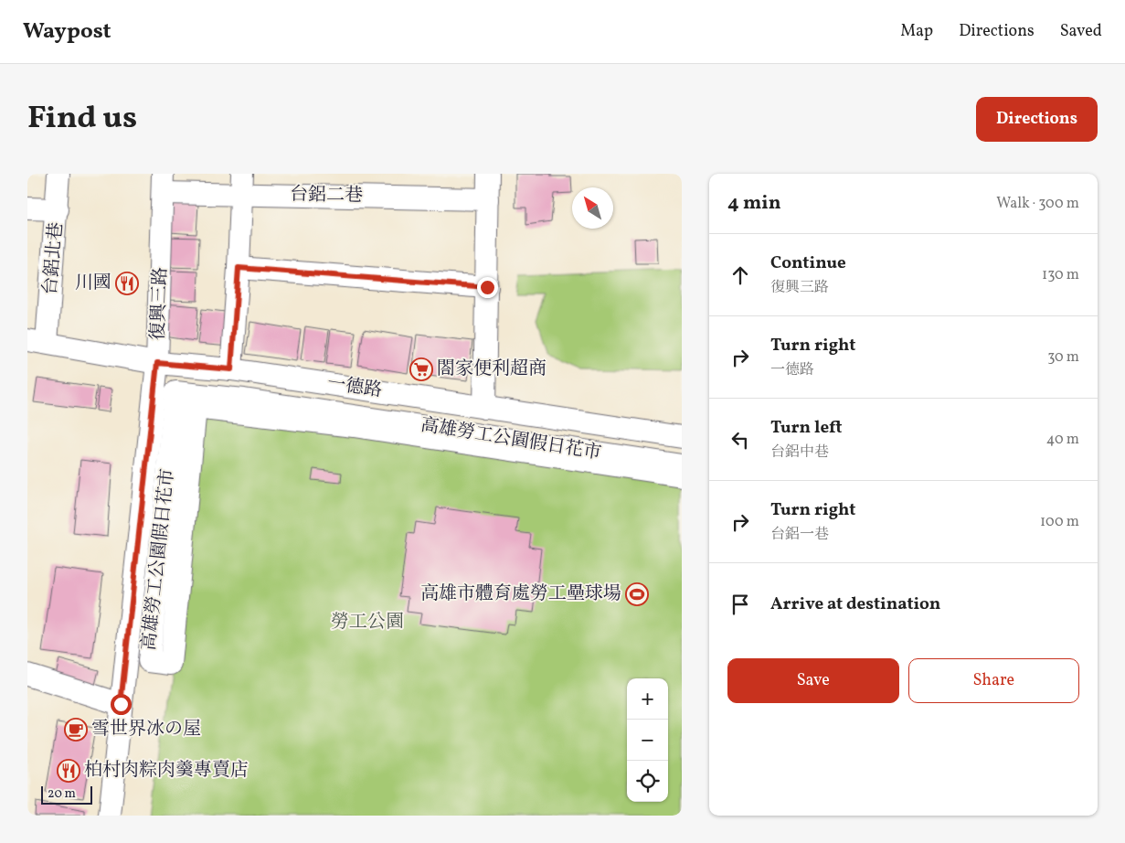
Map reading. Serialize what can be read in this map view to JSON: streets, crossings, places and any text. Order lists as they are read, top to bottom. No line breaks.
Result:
{"streets":{"street":["台鋁二巷","台鋁北巷","復興三路","一德路","高雄勞工公園假日花市"]},"crossings":[["台鋁二巷","復興三路"],["台鋁北巷","一德路"],["復興三路","一德路"]],"parks":["勞工公園"],"places":{"restaurant":["川國","柏村肉粽肉羹專賣店"],"supermarket":["閤家便利超商"],"sports":["高雄市體育處勞工壘球場"],"cafe":["雪世界冰の屋"]},"scale_bar":"20 m","north":"top left","page":{"header":"Waypost","nav":["Map","Directions","Saved"],"title":"Find us","buttons":["Directions",["Save","Share"]],"heading":["4 min","Walk · 300 m"],"list":[["Continue","復興三路","130 m"],["Turn right","一德路","30 m"],["Turn left","台鋁中巷","40 m"],["Turn right","台鋁一巷","100 m"],"Arrive at destination"],"map_buttons":["+","−"],"scale":"20 m"}}
